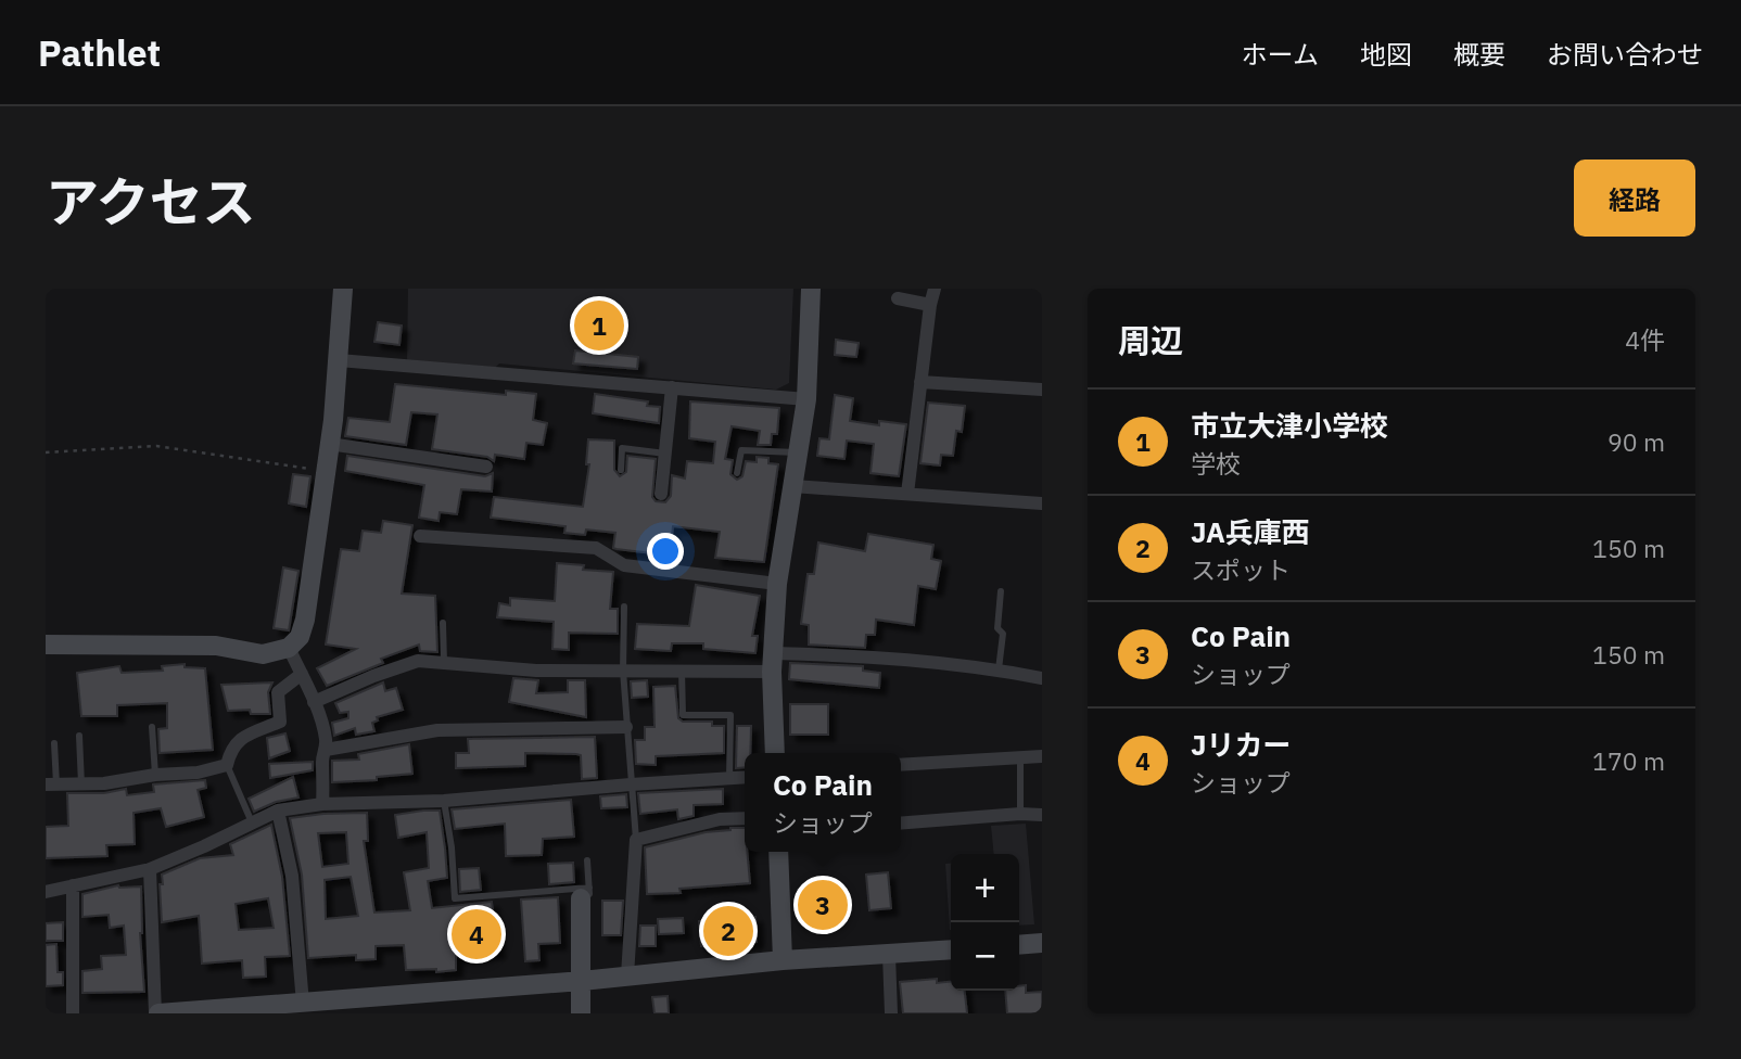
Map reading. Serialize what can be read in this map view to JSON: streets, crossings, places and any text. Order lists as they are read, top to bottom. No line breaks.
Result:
{"page":{"header":"Pathlet","nav":["ホーム","地図","概要","お問い合わせ"],"title":"アクセス","buttons":"経路","heading":["周辺","4件"],"pins":["1","3","2","4"],"list":[{"mark":"1","name":"市立大津小学校","note":"学校","value":"90 m"},{"mark":"2","name":"JA兵庫西","note":"スポット","value":"150 m"},{"mark":"3","name":"Co Pain","note":"ショップ","value":"150 m"},{"mark":"4","name":"Jリカー","note":"ショップ","value":"170 m"}],"popup":["Co Pain","ショップ"],"map_buttons":["+","−"]}}
